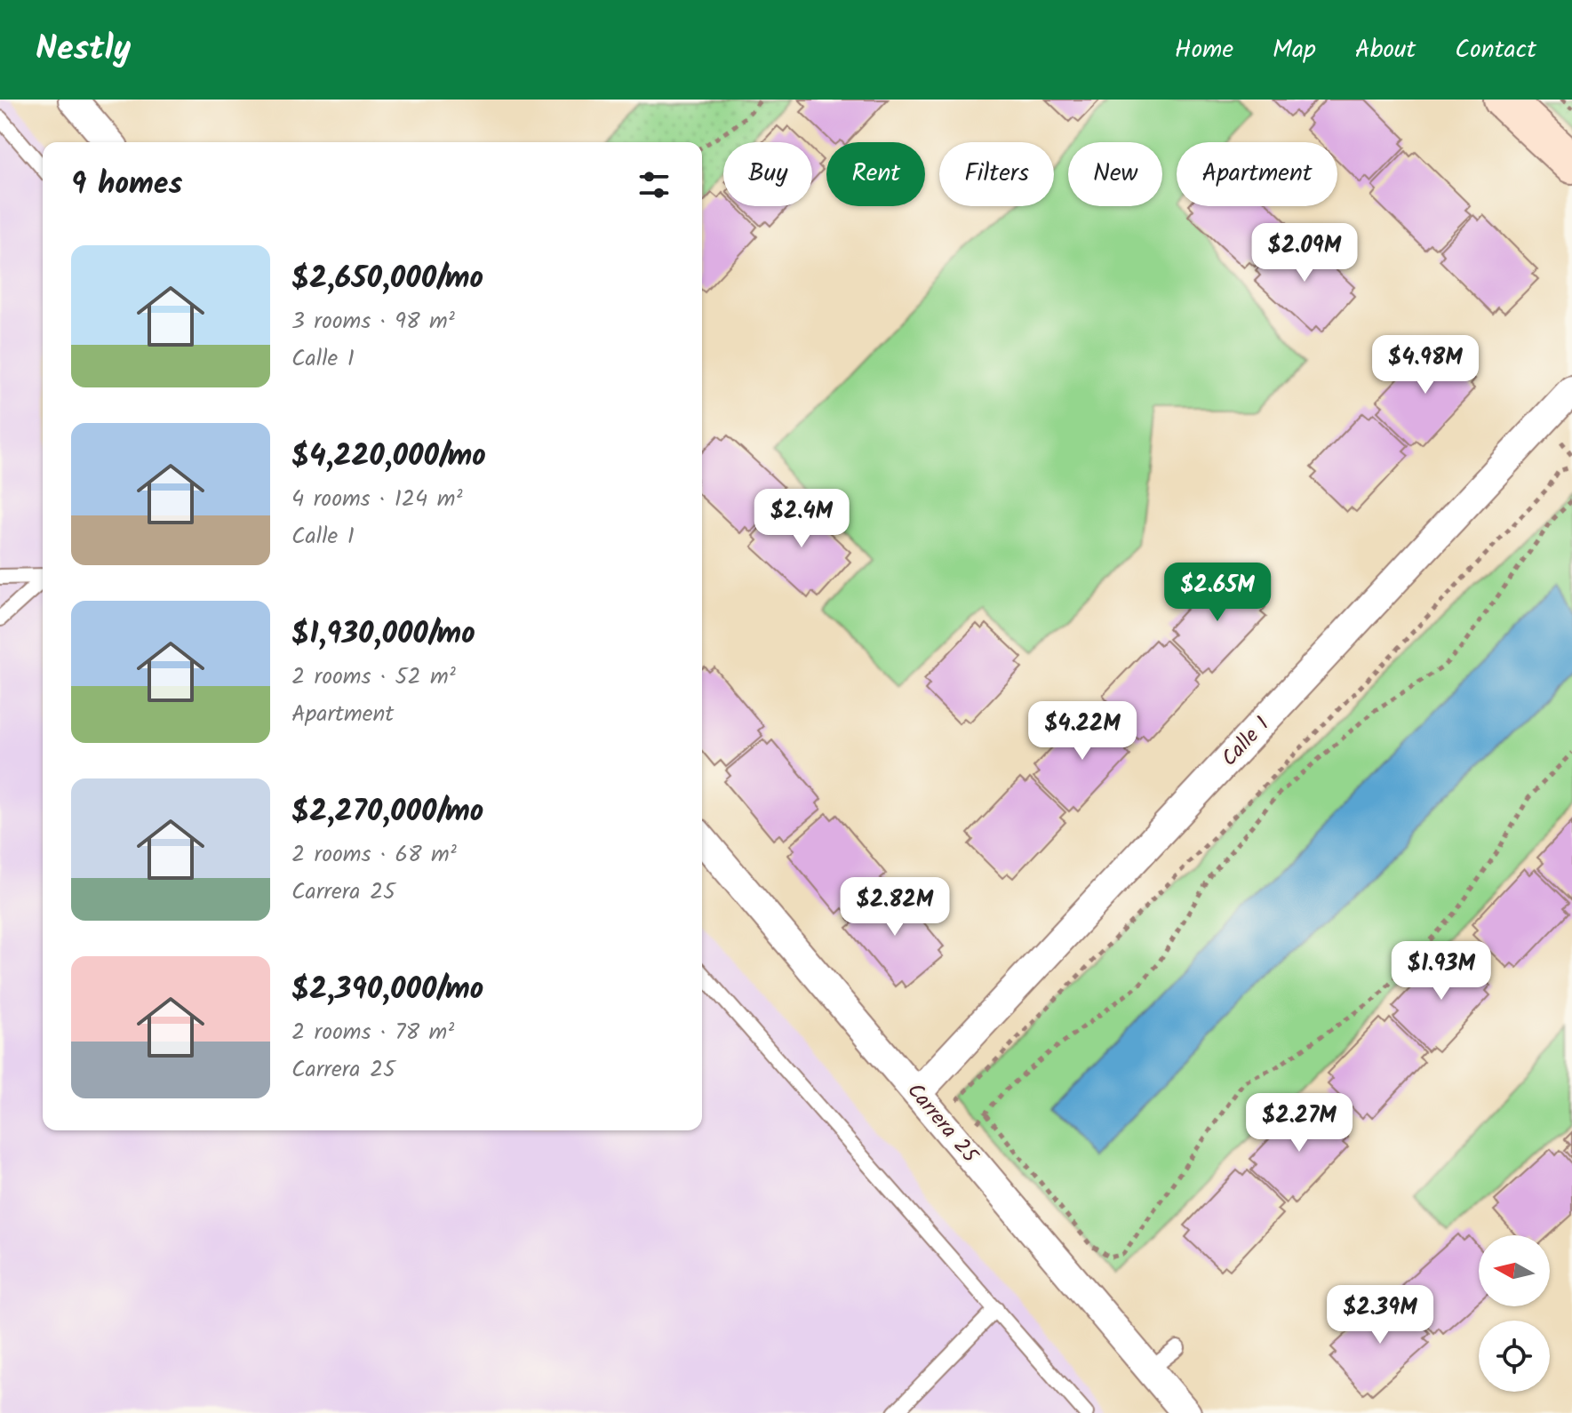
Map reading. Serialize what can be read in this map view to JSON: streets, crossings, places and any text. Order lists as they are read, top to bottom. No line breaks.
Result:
{"streets":{"street":["Calle 1","Carrera 25"]},"crossings":[["Calle 1","Carrera 25"]],"north":"left","page":{"header":"Nestly","nav":["Home","Map","About","Contact"],"chip":["Buy","Rent","Filters","New","Apartment"],"heading":"9 homes","price":["$2.09M","$4.98M","$2.4M","$2.65M","$4.22M","$2.82M","$1.93M","$2.27M","$2.39M"],"list":[{"name":"$2,650,000/mo","note":"3 rooms · 98 m² · Calle 1"},{"name":"$4,220,000/mo","note":"4 rooms · 124 m² · Calle 1"},{"name":"$1,930,000/mo","note":"2 rooms · 52 m² · Apartment"},{"name":"$2,270,000/mo","note":"2 rooms · 68 m² · Carrera 25"},{"name":"$2,390,000/mo","note":"2 rooms · 78 m² · Carrera 25"}]}}
